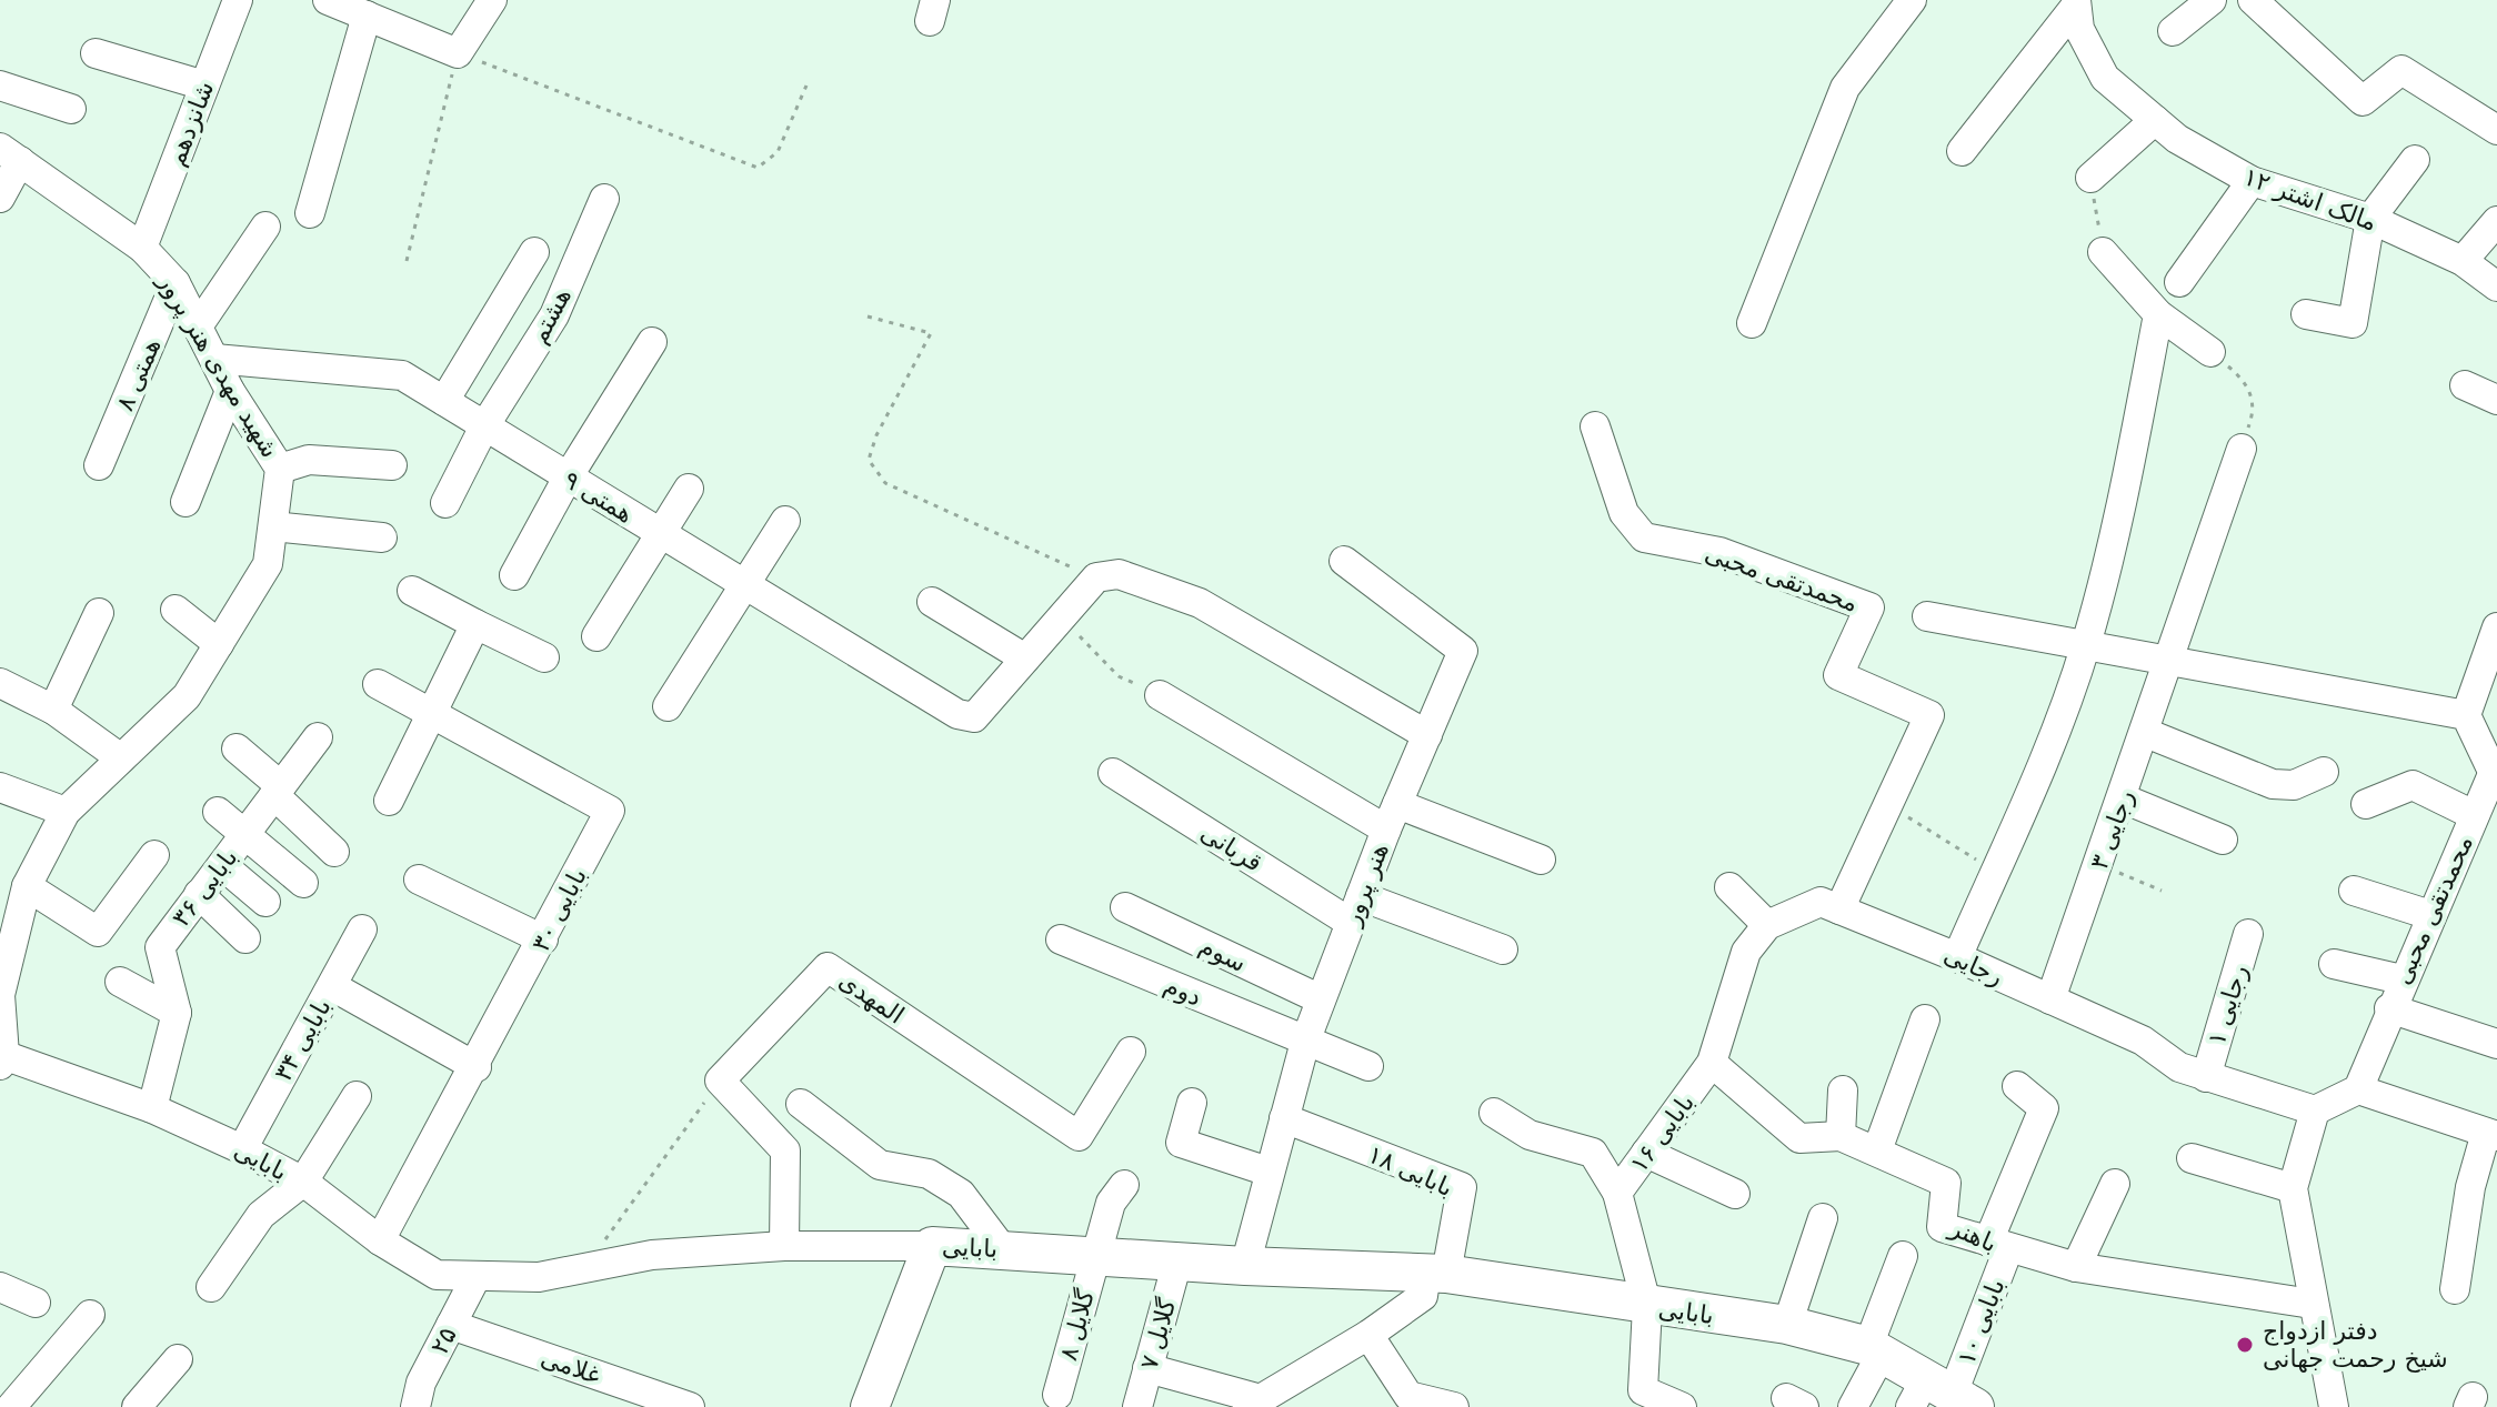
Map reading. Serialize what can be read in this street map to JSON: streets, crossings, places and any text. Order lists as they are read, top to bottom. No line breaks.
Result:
{"streets":{"main road":["بابایی"],"street":["شانزدهم","مالک اشتر ۱۲","هشتم","شهید مهدی هنر پرور","همتی ۸","همتی ۹","محمدتقی محبی","رجایی ۳","قربانی","هنر پرور","بابایی ۳۶","بابایی ۳۰","سوم","رجایی","دوم","المهدی","رجایی ۱","بابایی ۳۴","بابایی ۱۶","بابایی ۱۸","باهنر","بابایی ۱۰","گلایل ۸","گلایل ۷","۲۵","غلامی"]},"crossings":[["شانزدهم","شهید مهدی هنر پرور"],["هشتم","همتی ۹"],["شهید مهدی هنر پرور","همتی ۸"],["شهید مهدی هنر پرور","همتی ۹"],["شهید مهدی هنر پرور","بابایی"],["محمدتقی محبی","رجایی"],["رجایی ۳","رجایی"],["قربانی","هنر پرور"],["هنر پرور","سوم"],["هنر پرور","دوم"],["هنر پرور","بابایی"],["هنر پرور","بابایی ۱۸"],["بابایی ۳۶","بابایی"],["بابایی ۳۰","بابایی"],["رجایی","رجایی ۱"],["بابایی ۳۴","بابایی"],["بابایی ۱۶","بابایی"],["بابایی ۱۶","باهنر"],["بابایی","بابایی ۱۸"],["بابایی","بابایی ۱۰"],["بابایی","گلایل ۸"],["بابایی","گلایل ۷"],["بابایی","۲۵"],["باهنر","بابایی ۱۰"],["۲۵","غلامی"]],"places":["دفتر ازدواج شیخ رحمت جهانی"]}
